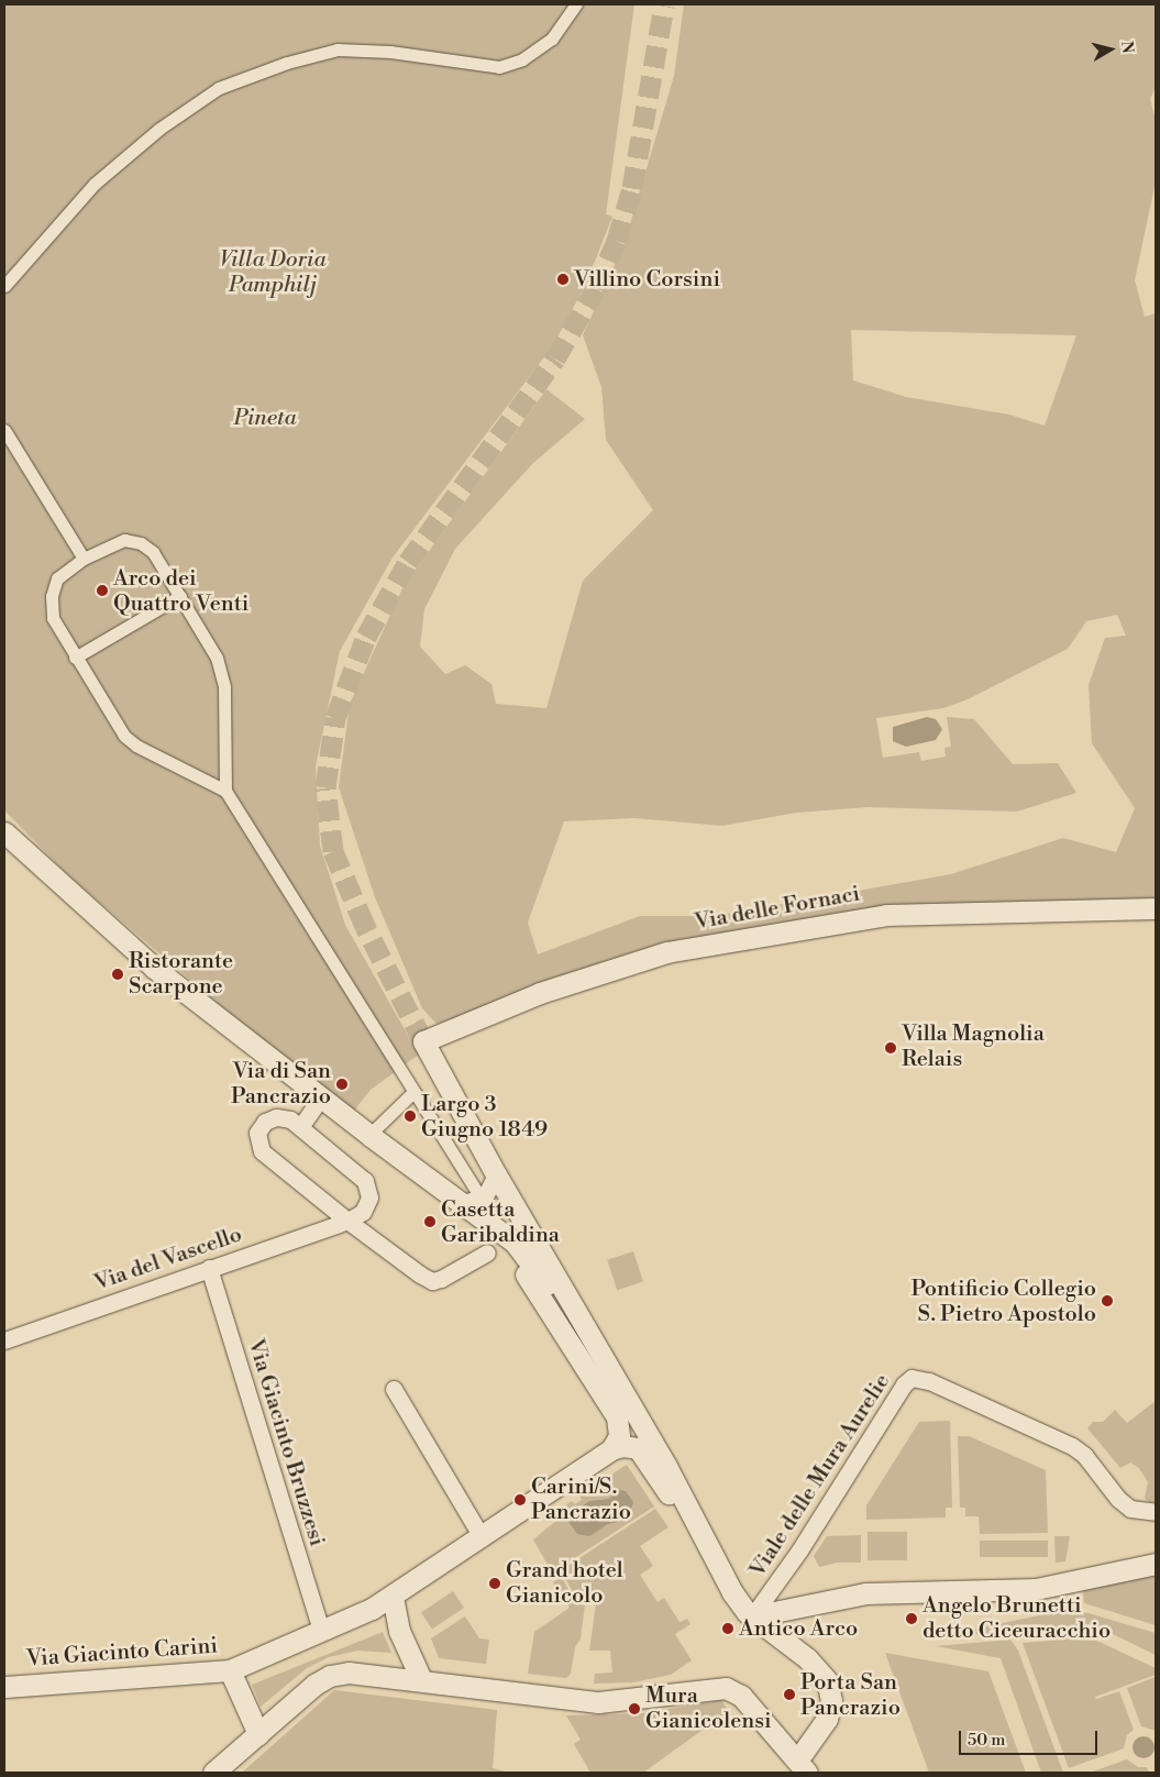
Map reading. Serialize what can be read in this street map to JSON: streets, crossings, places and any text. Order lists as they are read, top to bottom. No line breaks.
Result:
{"streets":{"street":["Via delle Fornaci","Via del Vascello","Via Giacinto Bruzzesi","Viale delle Mura Aurelie","Via Giacinto Carini"]},"crossings":[["Via del Vascello","Via Giacinto Bruzzesi"],["Via Giacinto Bruzzesi","Via Giacinto Carini"]],"parks":["Villa Doria Pamphilj","Pineta"],"places":["Villino Corsini","Arco dei Quattro Venti","Ristorante Scarpone","Villa Magnolia Relais","Via di San Pancrazio","Largo 3 Giugno 1849","Casetta Garibaldina","Pontificio Collegio S. Pietro Apostolo","Carini/S. Pancrazio","Grand hotel Gianicolo","Angelo Brunetti detto Ciceuracchio","Antico Arco","Porta San Pancrazio","Mura Gianicolensi"],"scale_bar":"50 m","north":"right"}
